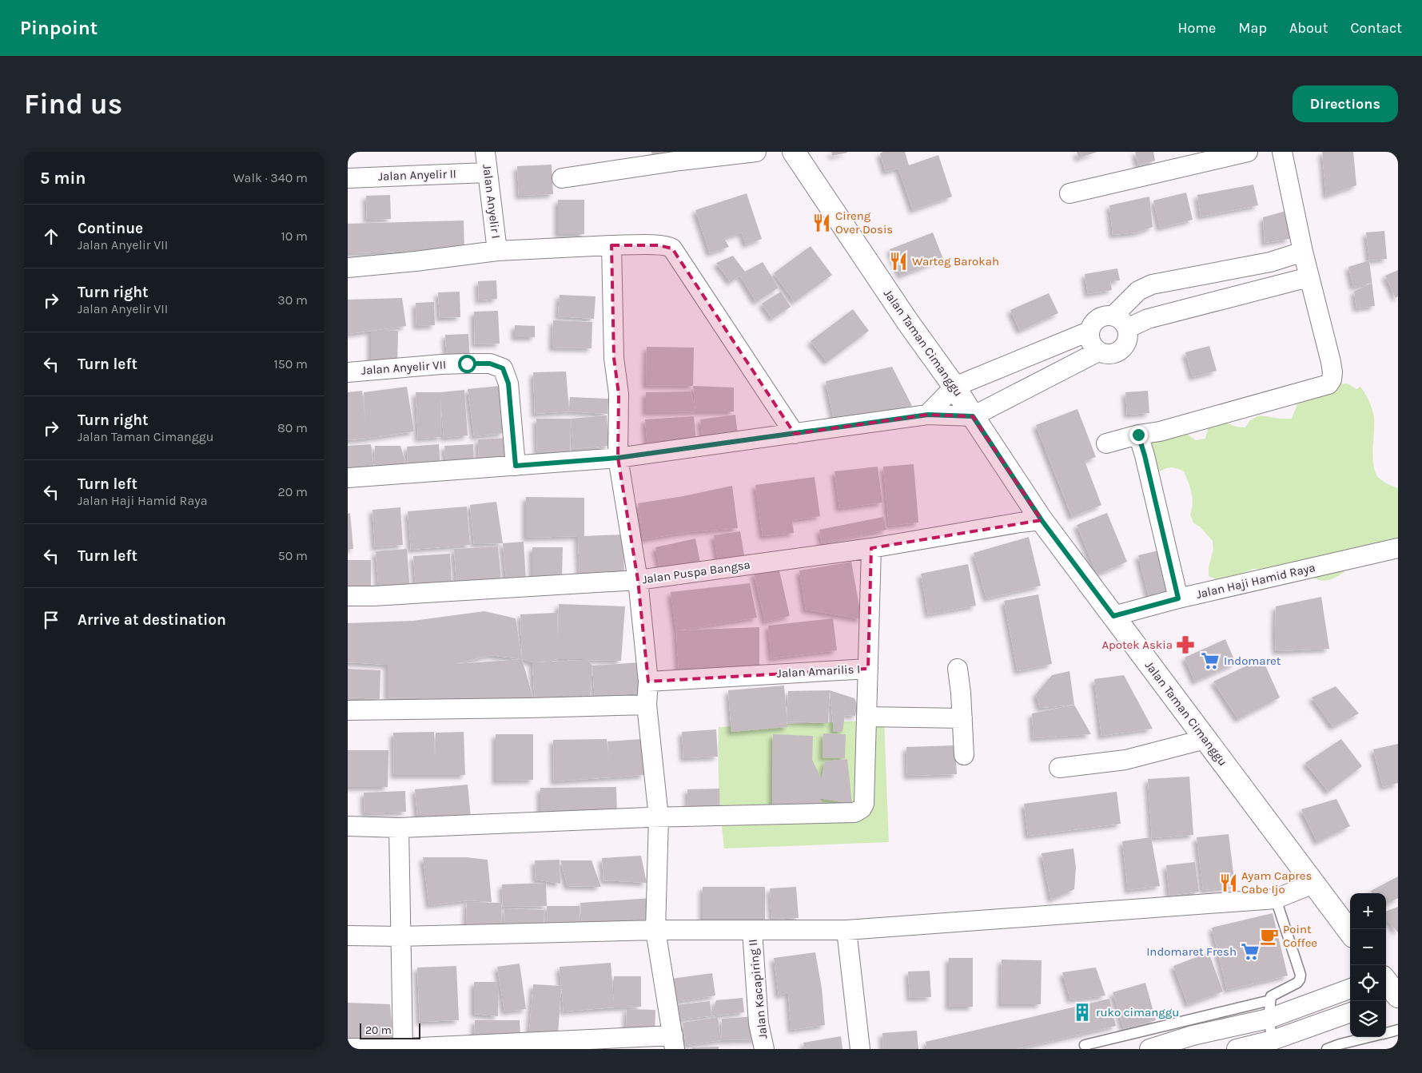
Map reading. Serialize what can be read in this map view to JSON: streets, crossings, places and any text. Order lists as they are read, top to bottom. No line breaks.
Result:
{"streets":{"street":["Jalan Anyelir II","Jalan Anyelir I","Jalan Taman Cimanggu","Jalan Anyelir VII","Jalan Puspa Bangsa","Jalan Haji Hamid Raya","Jalan Amarilis I","Jalan Kacapiring II"]},"crossings":[["Jalan Anyelir II","Jalan Anyelir I"],["Jalan Taman Cimanggu","Jalan Puspa Bangsa"],["Jalan Taman Cimanggu","Jalan Haji Hamid Raya"],["Jalan Puspa Bangsa","Jalan Amarilis I"]],"places":{"restaurant":["Cireng Over Dosis","Warteg Barokah","Ayam Capres Cabe Ijo"],"pharmacy":["Apotek Askia"],"supermarket":["Indomaret","Indomaret Fresh"],"cafe":["Point Coffee"],"building":["ruko cimanggu"]},"scale_bar":"20 m","page":{"header":"Pinpoint","nav":["Home","Map","About","Contact"],"buttons":"Directions","title":"Find us","heading":["5 min","Walk · 340 m"],"list":[["Continue","Jalan Anyelir VII","10 m"],["Turn right","Jalan Anyelir VII","30 m"],["Turn left","150 m"],["Turn right","Jalan Taman Cimanggu","80 m"],["Turn left","Jalan Haji Hamid Raya","20 m"],["Turn left","50 m"],"Arrive at destination"],"map_buttons":["+","−"],"scale":"20 m"}}
